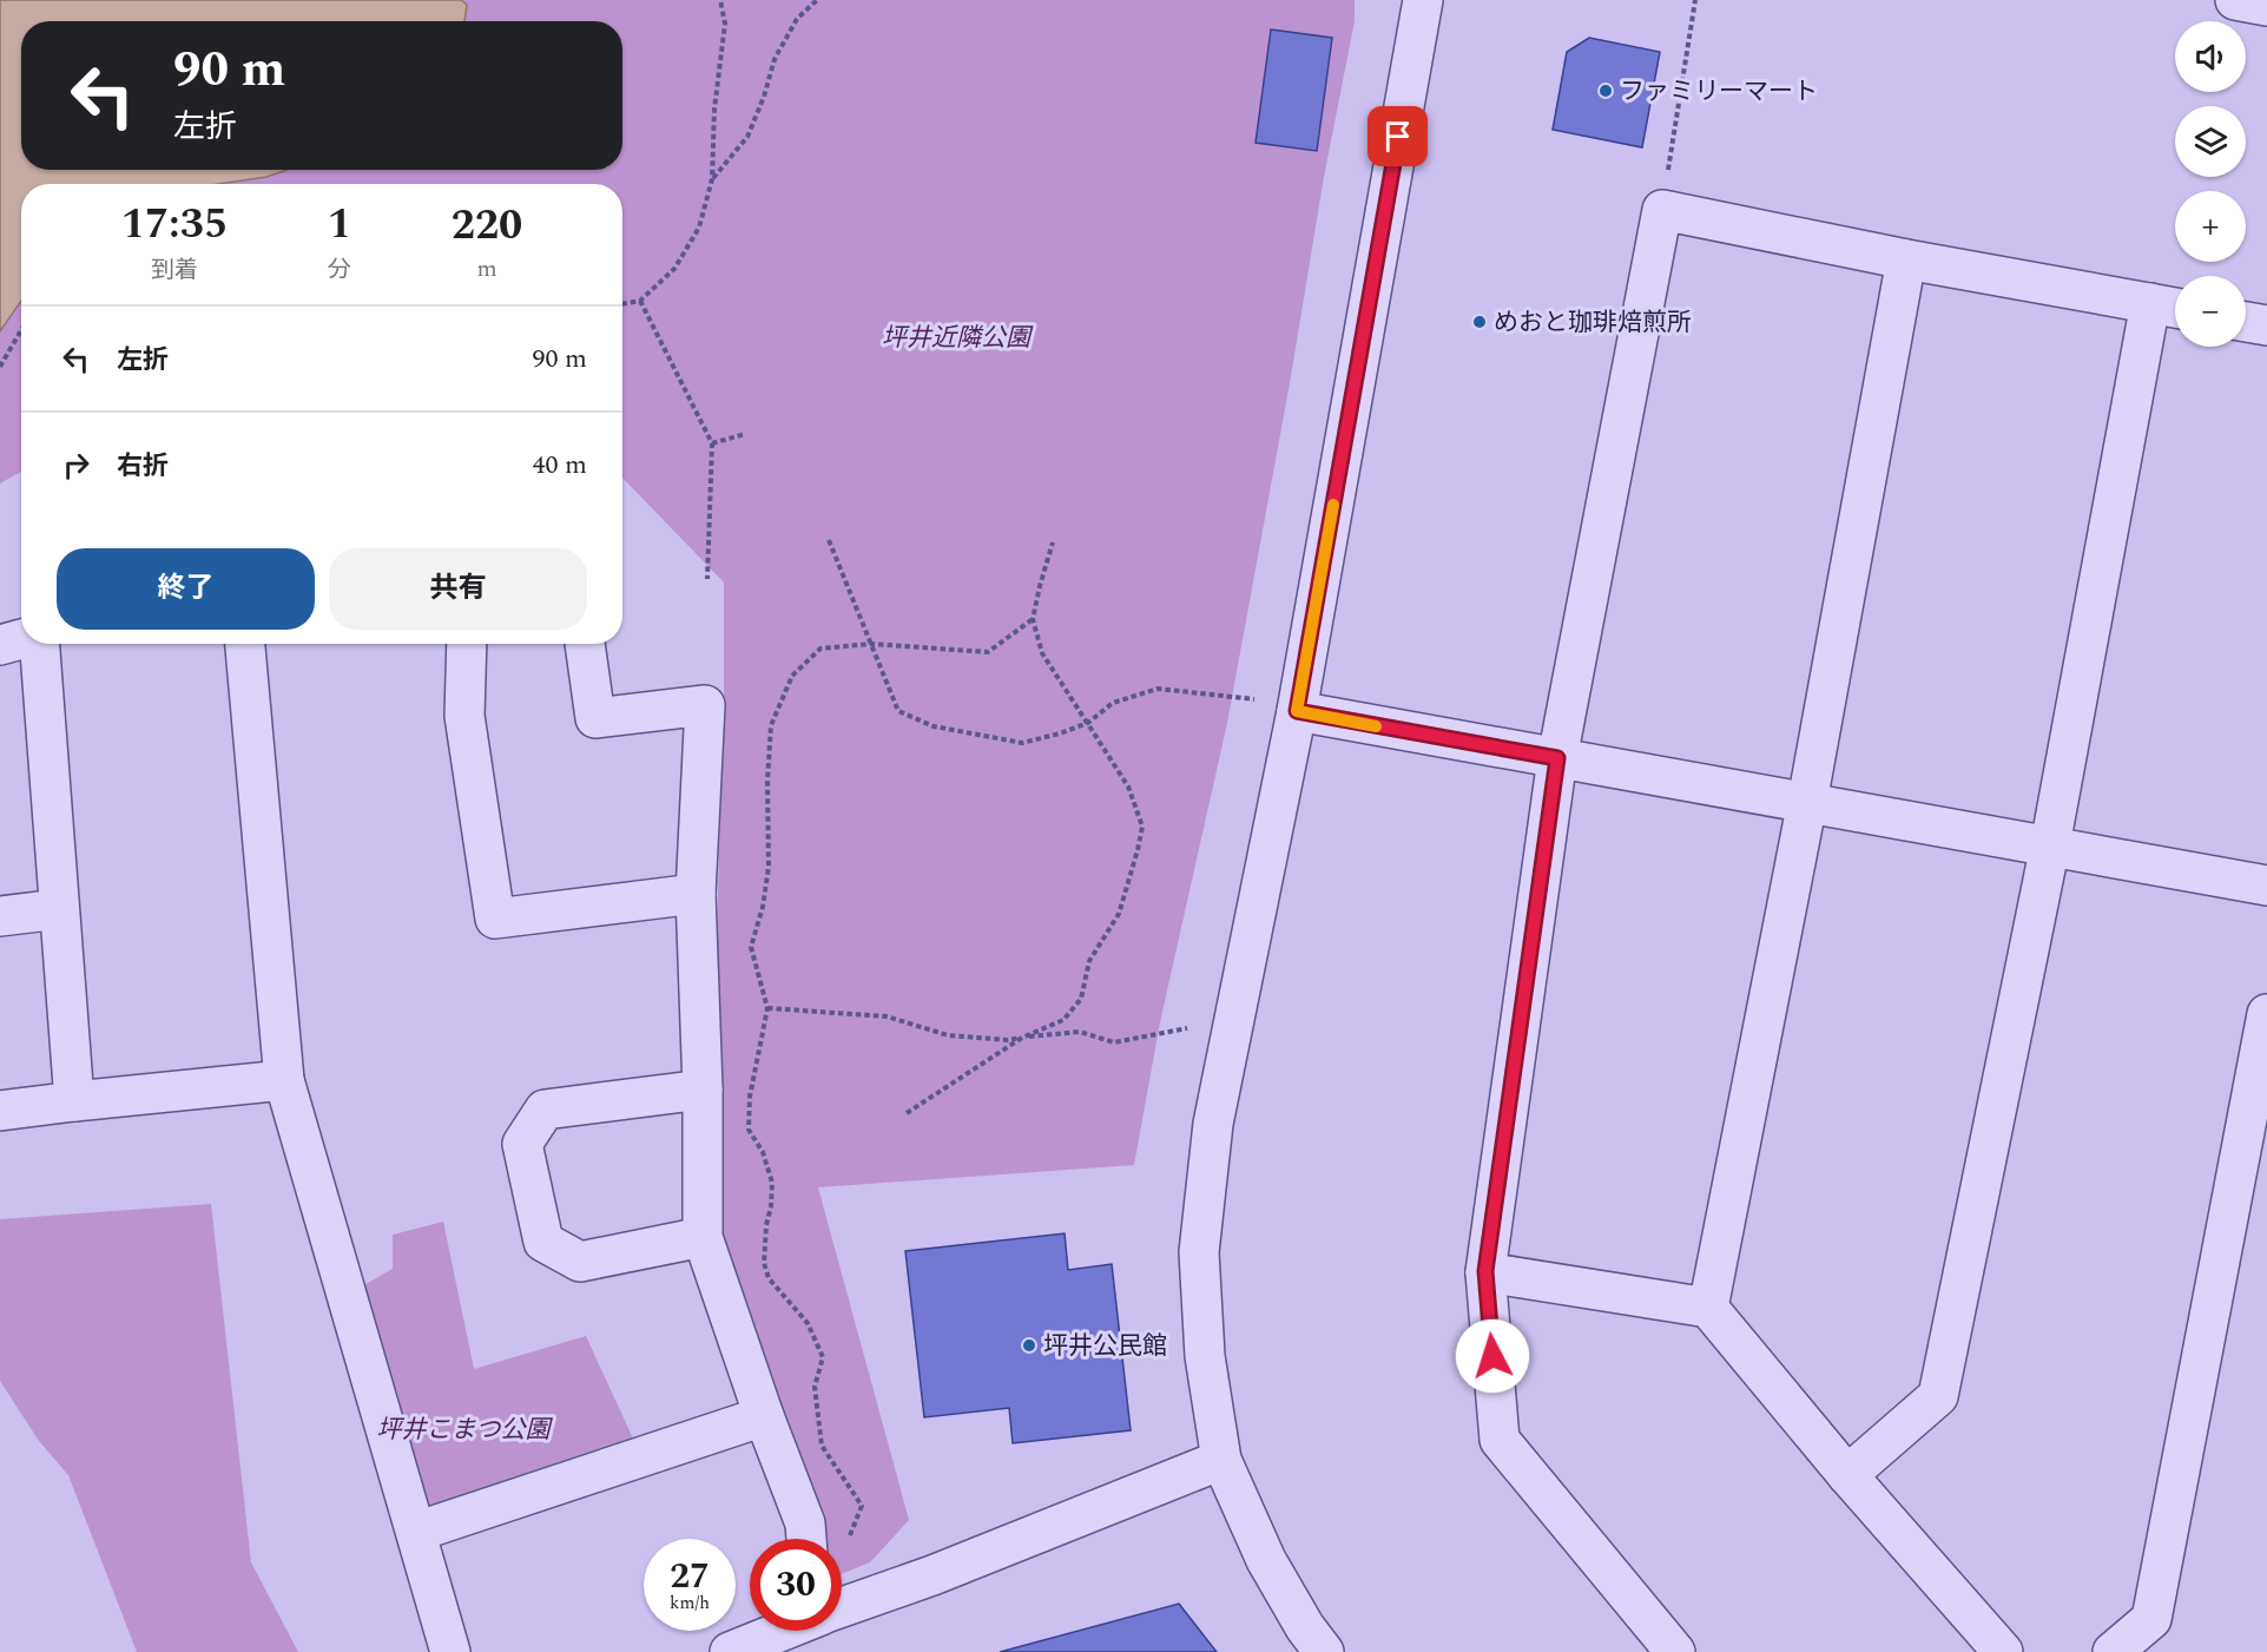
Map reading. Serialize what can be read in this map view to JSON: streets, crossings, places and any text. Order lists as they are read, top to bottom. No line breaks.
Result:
{"parks":["坪井近隣公園","坪井こまつ公園"],"places":["ファミリーマート","めおと珈琲焙煎所","坪井公民館"],"page":{"map_buttons":["+","−"],"turn":["90 m","左折"],"eta":["17:35","到着","1","分","220","m"],"list":[{"name":"左折","value":"90 m"},{"name":"右折","value":"40 m"}],"buttons":["終了","共有"],"speed":"27 km/h","limit":"30"}}
